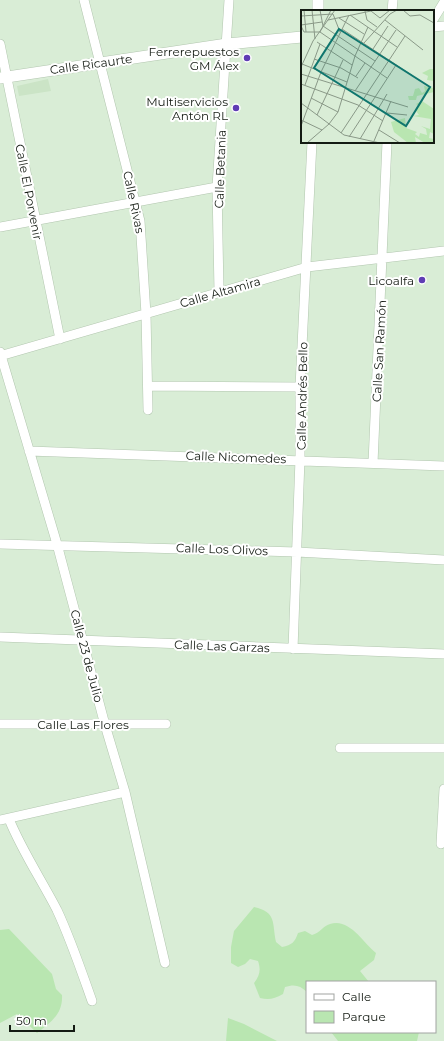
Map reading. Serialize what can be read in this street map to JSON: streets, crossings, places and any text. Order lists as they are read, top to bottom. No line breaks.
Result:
{"streets":{"street":["Calle Ricaurte","Calle Betania","Calle El Porvenir","Calle Rivas","Calle Altamira","Calle San Ramón","Calle Andrés Bello","Calle Nicomedes","Calle Los Olivos","Calle Las Garzas","Calle 23 de Julio","Calle Las Flores"]},"crossings":[["Calle Ricaurte","Calle Betania"],["Calle Ricaurte","Calle El Porvenir"],["Calle Ricaurte","Calle Rivas"],["Calle Betania","Calle Altamira"],["Calle El Porvenir","Calle Altamira"],["Calle Rivas","Calle Altamira"],["Calle Altamira","Calle San Ramón"],["Calle Altamira","Calle Andrés Bello"],["Calle Altamira","Calle 23 de Julio"],["Calle San Ramón","Calle Nicomedes"],["Calle Andrés Bello","Calle Nicomedes"],["Calle Andrés Bello","Calle Los Olivos"],["Calle Andrés Bello","Calle Las Garzas"],["Calle Nicomedes","Calle 23 de Julio"],["Calle Los Olivos","Calle 23 de Julio"],["Calle Las Garzas","Calle 23 de Julio"],["Calle 23 de Julio","Calle Las Flores"]],"places":["Ferrerepuestos GM Álex","Multiservicios Antón RL","Licoalfa"],"legend":["Calle","Parque"],"scale_bar":"50 m"}
